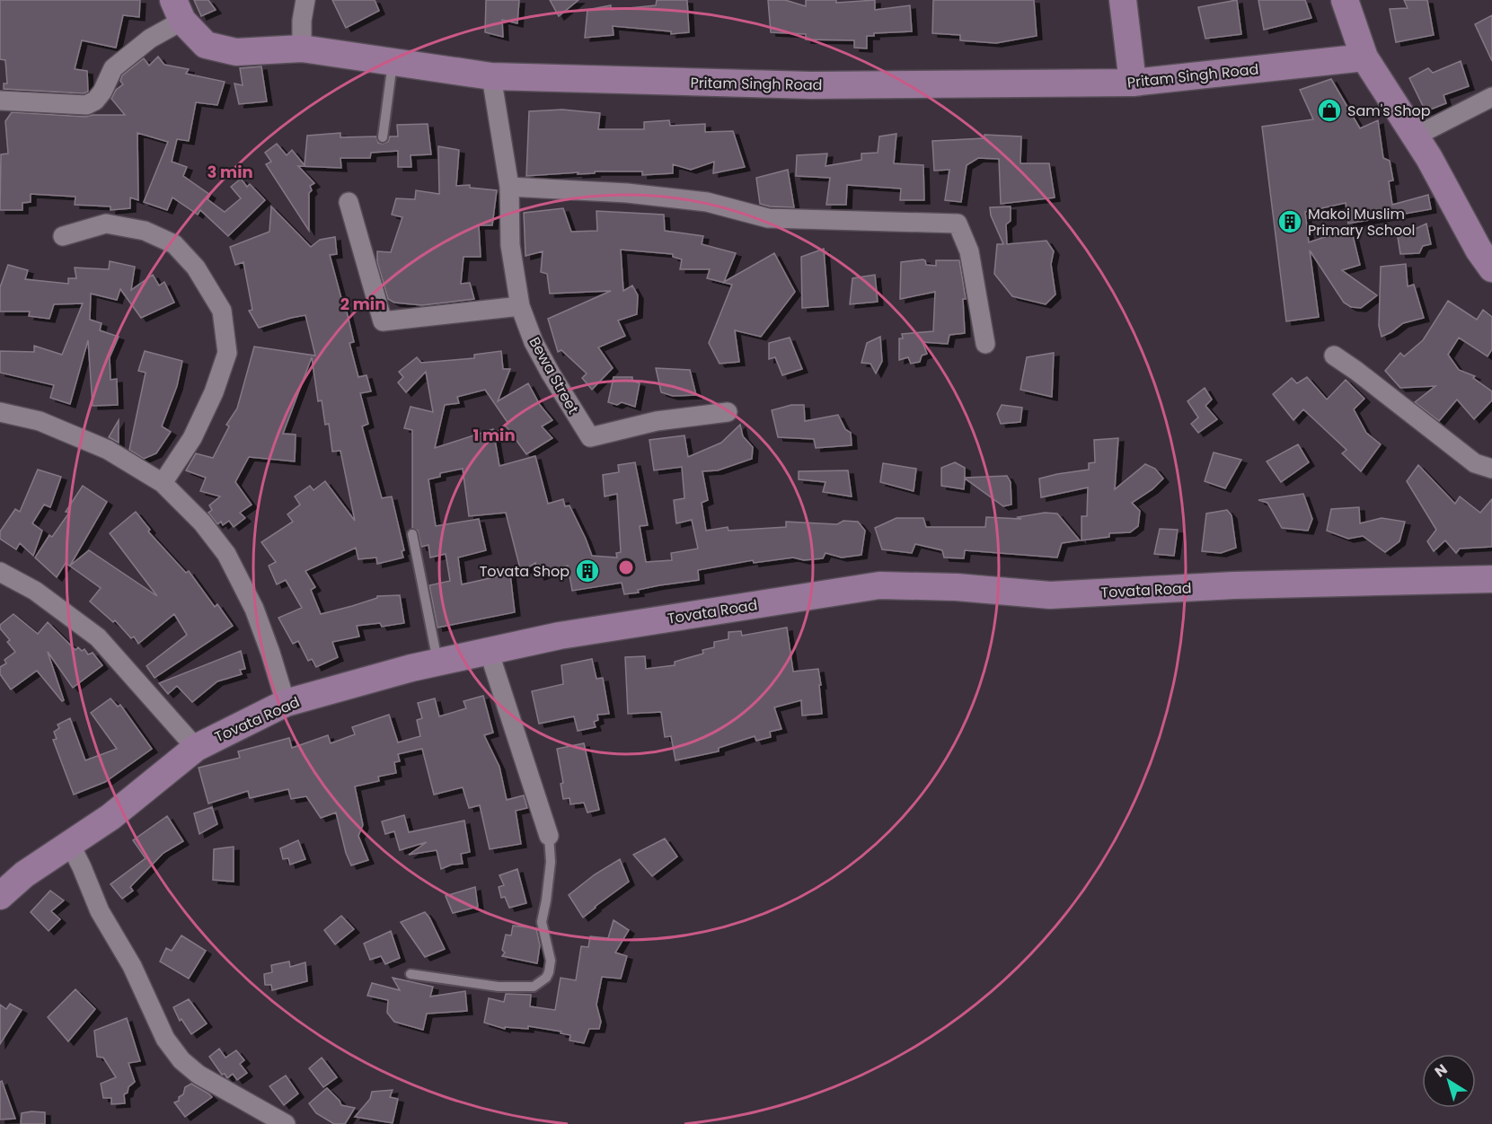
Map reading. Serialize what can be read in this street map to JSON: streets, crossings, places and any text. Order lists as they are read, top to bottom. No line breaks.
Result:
{"streets":{"street":["Pritam Singh Road","Bewa Street","Tovata Road"]},"crossings":[["Pritam Singh Road","Bewa Street"]],"places":{"shop":["Sam's Shop"],"building":["Makoi Muslim Primary School","Tovata Shop"]},"north":"top left","rings":["3 min","2 min","1 min"]}
